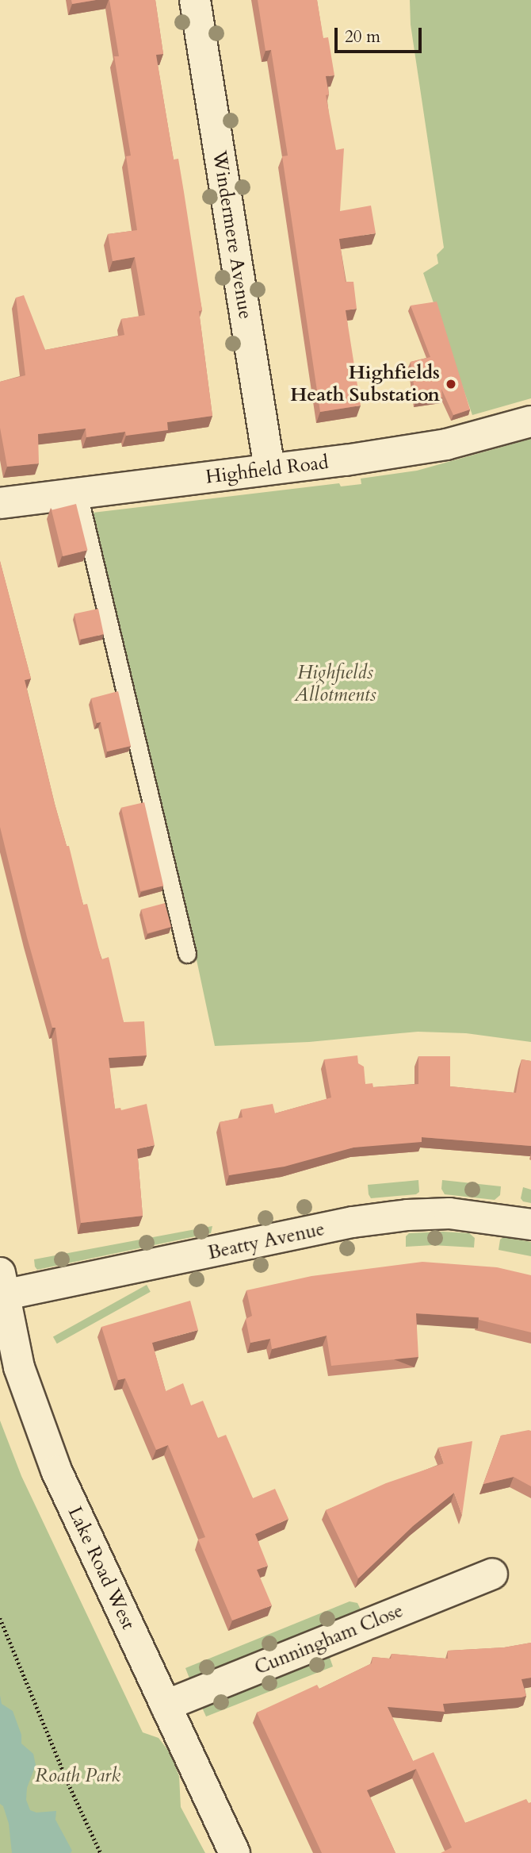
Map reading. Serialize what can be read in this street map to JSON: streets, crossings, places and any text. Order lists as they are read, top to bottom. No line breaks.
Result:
{"streets":{"street":["Windermere Avenue","Highfield Road","Beatty Avenue","Lake Road West","Cunningham Close"]},"crossings":[["Windermere Avenue","Highfield Road"],["Beatty Avenue","Lake Road West"],["Lake Road West","Cunningham Close"]],"parks":["Highfields Allotments","Roath Park"],"places":["Highfields Heath Substation"],"scale_bar":"20 m"}
